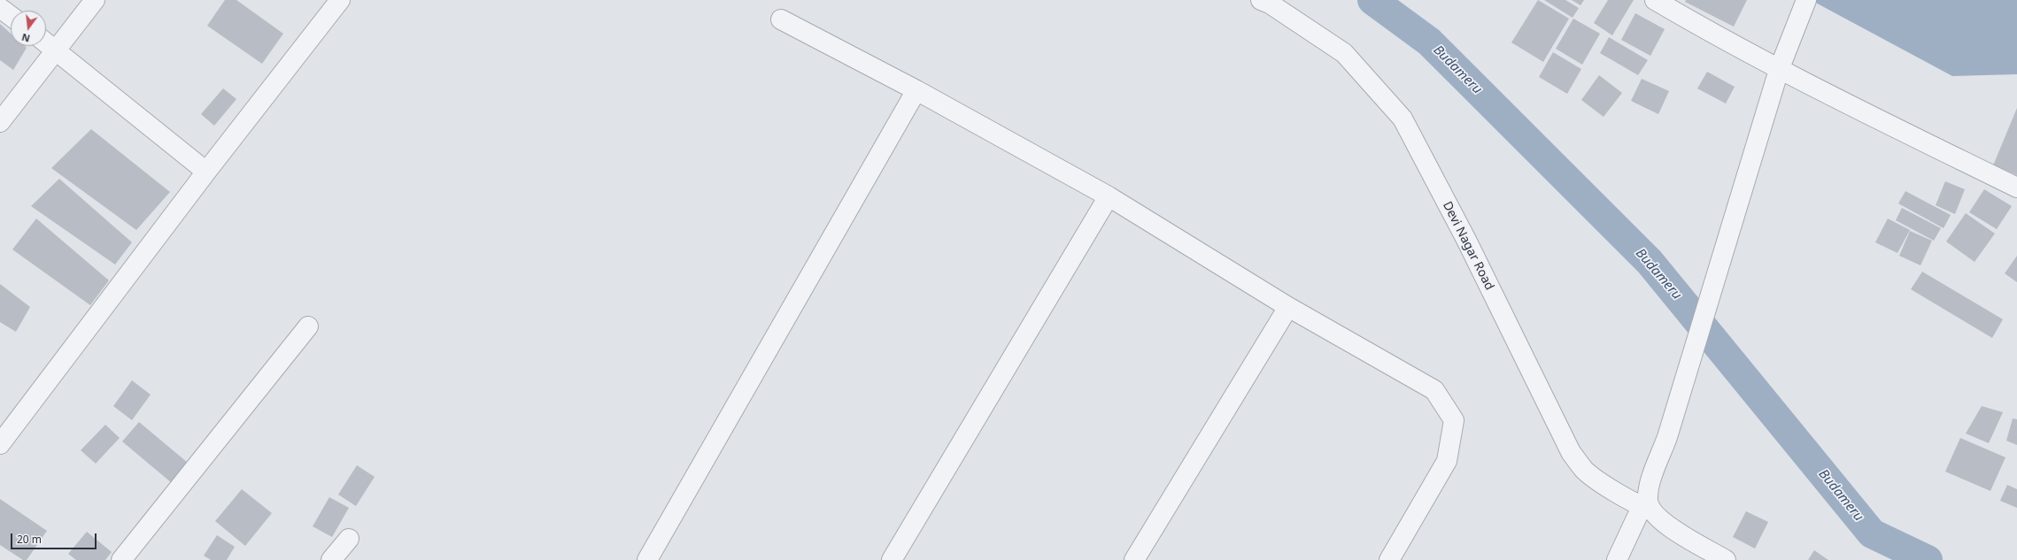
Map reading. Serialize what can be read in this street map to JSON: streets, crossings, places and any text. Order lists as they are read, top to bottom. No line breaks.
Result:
{"streets":{"street":["Devi Nagar Road"]},"water":["Budameru"],"scale_bar":"20 m","north":"bottom"}
